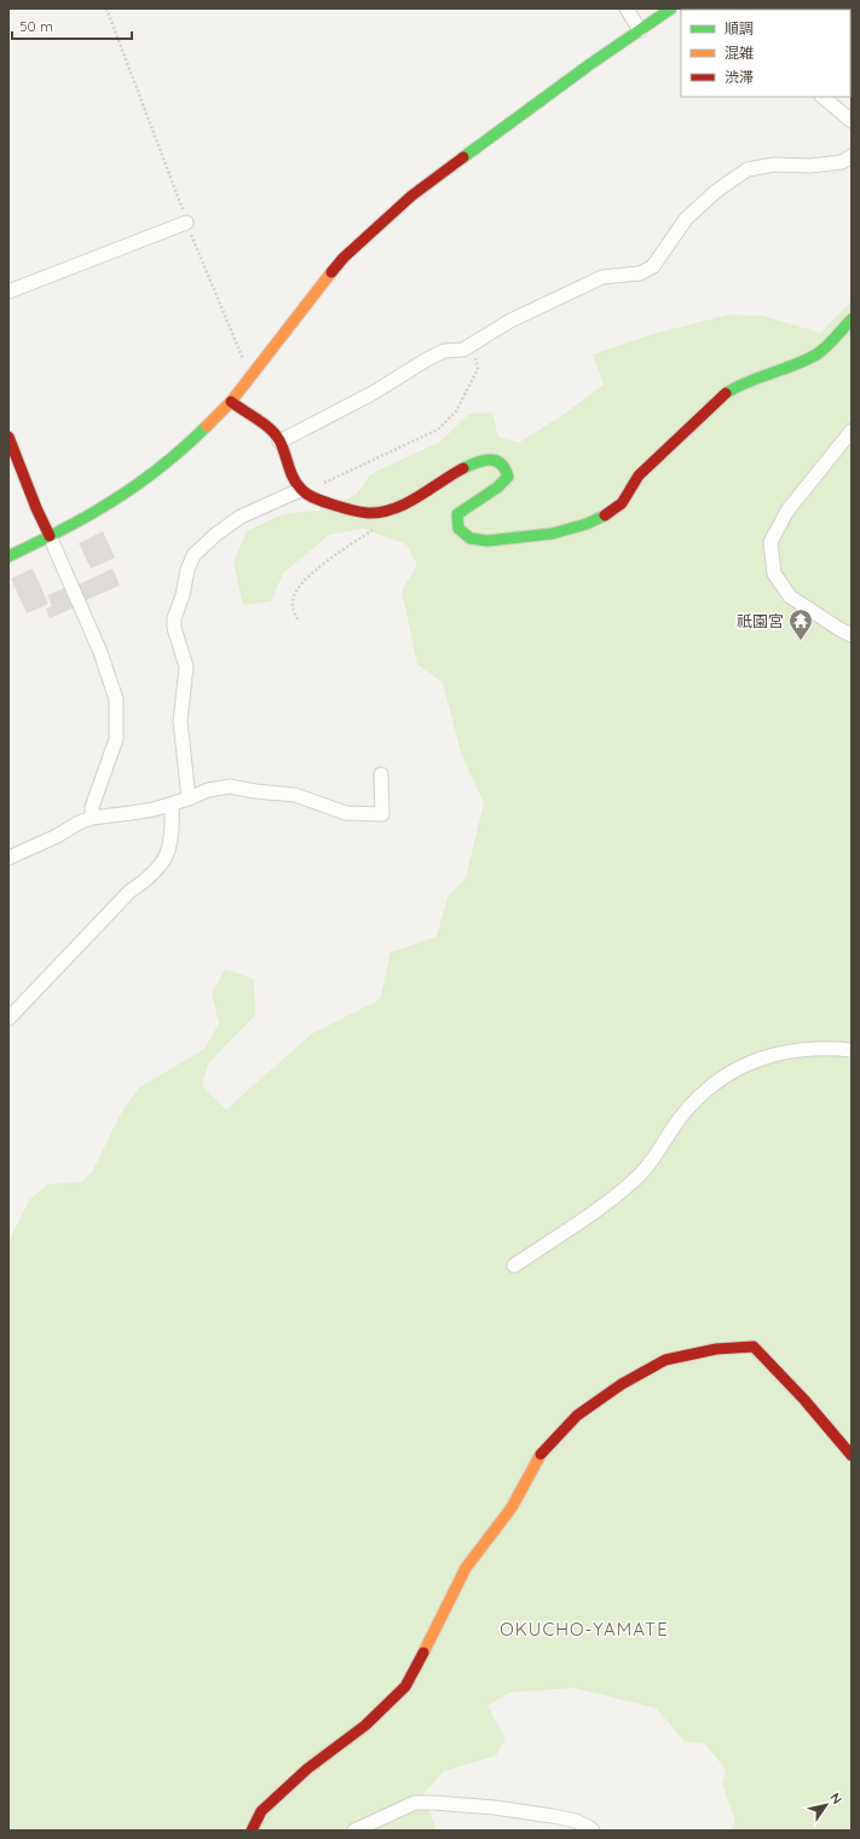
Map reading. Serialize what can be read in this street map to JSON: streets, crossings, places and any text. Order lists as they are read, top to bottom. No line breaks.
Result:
{"districts":["OKUCHO-YAMATE"],"places":{"temple":["祇園宮"]},"legend":["順調","混雑","渋滞"],"scale_bar":"50 m","north":"top right"}
